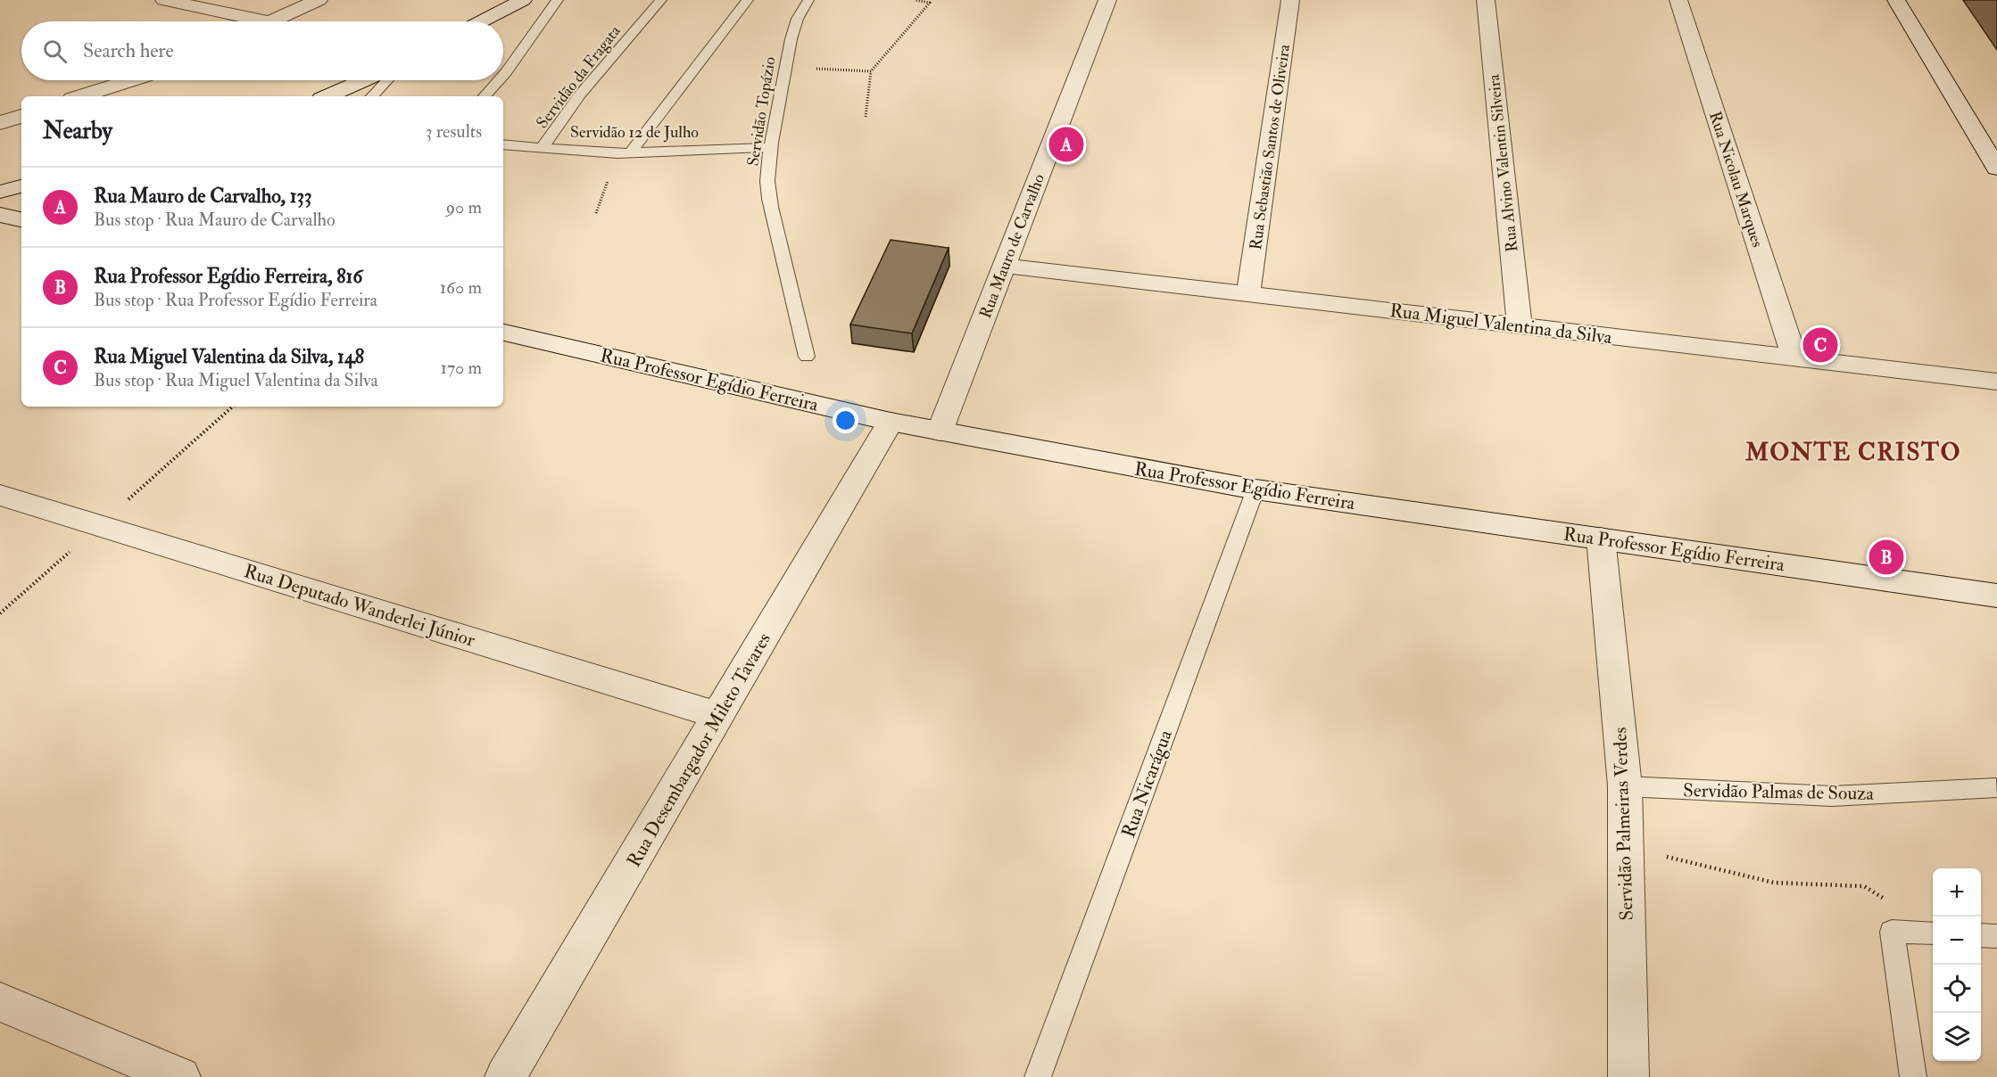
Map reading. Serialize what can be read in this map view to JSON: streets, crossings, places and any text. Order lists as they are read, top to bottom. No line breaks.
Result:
{"streets":{"street":["Rua Sebastião Santos de Oliveira","Rua Alvino Valentin Silveira","Rua Nicolau Marques","Rua Mauro de Carvalho","Rua Miguel Valentina da Silva","Rua Professor Egídio Ferreira","Rua Deputado Wanderlei Júnior","Rua Desembargador Mileto Tavares","Servidão Palmeiras Verdes"],"lane":["Servidão da Fragata","Servidão Topázio","Servidão 12 de Julho","Rua Nicarágua","Servidão Palmas de Souza"]},"crossings":[["Servidão da Fragata","Servidão 12 de Julho"],["Servidão Topázio","Servidão 12 de Julho"],["Rua Sebastião Santos de Oliveira","Rua Miguel Valentina da Silva"],["Rua Alvino Valentin Silveira","Rua Miguel Valentina da Silva"],["Rua Nicolau Marques","Rua Miguel Valentina da Silva"],["Rua Mauro de Carvalho","Rua Miguel Valentina da Silva"],["Rua Mauro de Carvalho","Rua Professor Egídio Ferreira"],["Rua Professor Egídio Ferreira","Rua Desembargador Mileto Tavares"],["Rua Professor Egídio Ferreira","Rua Nicarágua"],["Rua Professor Egídio Ferreira","Servidão Palmeiras Verdes"],["Rua Deputado Wanderlei Júnior","Rua Desembargador Mileto Tavares"],["Servidão Palmas de Souza","Servidão Palmeiras Verdes"]],"districts":["MONTE CRISTO"],"page":{"search":"Search here","heading":["Nearby","3 results"],"pins":["A","C","B"],"list":[{"mark":"A","name":"Rua Mauro de Carvalho, 133","note":"Bus stop · Rua Mauro de Carvalho","value":"90 m"},{"mark":"B","name":"Rua Professor Egídio Ferreira, 816","note":"Bus stop · Rua Professor Egídio Ferreira","value":"160 m"},{"mark":"C","name":"Rua Miguel Valentina da Silva, 148","note":"Bus stop · Rua Miguel Valentina da Silva","value":"170 m"}],"map_buttons":["+","−"]}}
